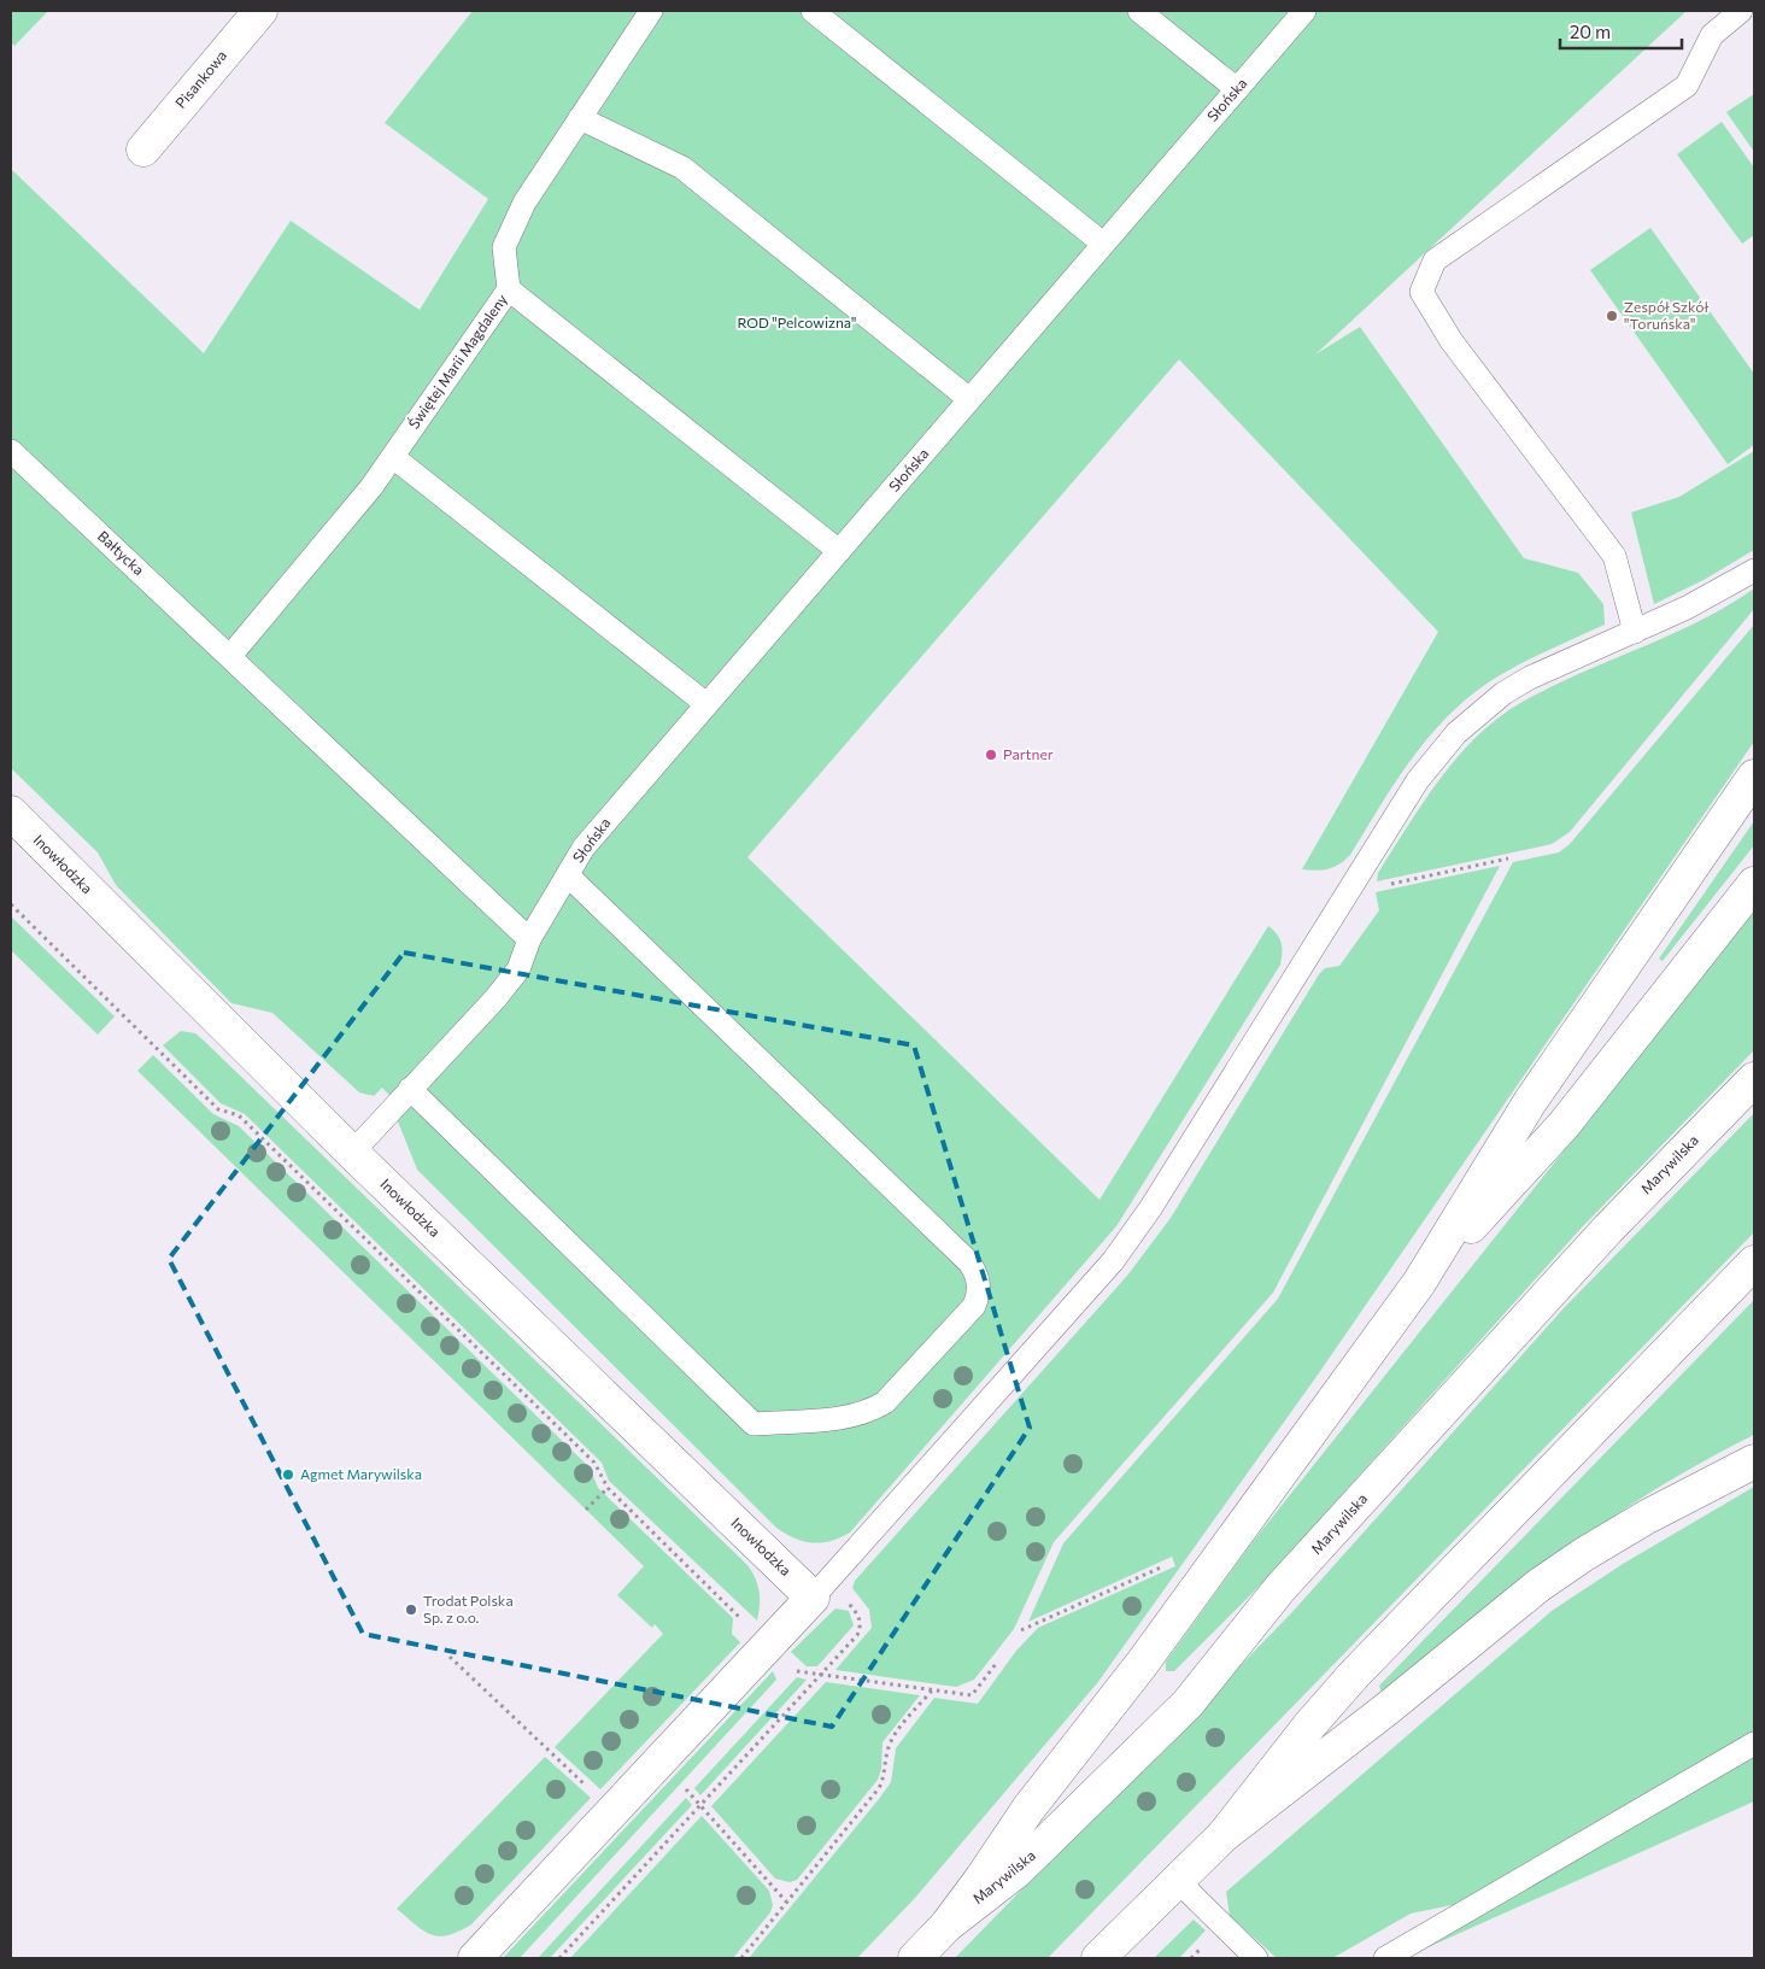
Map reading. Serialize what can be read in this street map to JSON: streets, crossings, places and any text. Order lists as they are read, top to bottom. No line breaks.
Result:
{"streets":{"main road":["Pisankowa","Inowłodzka","Marywilska"],"lane":["Słońska","Świętej Marii Magdaleny","Bałtycka"]},"crossings":[["Słońska","Bałtycka"],["Słońska","Inowłodzka"],["Świętej Marii Magdaleny","Bałtycka"]],"parks":["ROD \"Pelcowizna\""],"places":["Zespół Szkół \"Toruńska\"","Partner","Agmet Marywilska","Trodat Polska Sp. z o.o."],"scale_bar":"20 m"}
